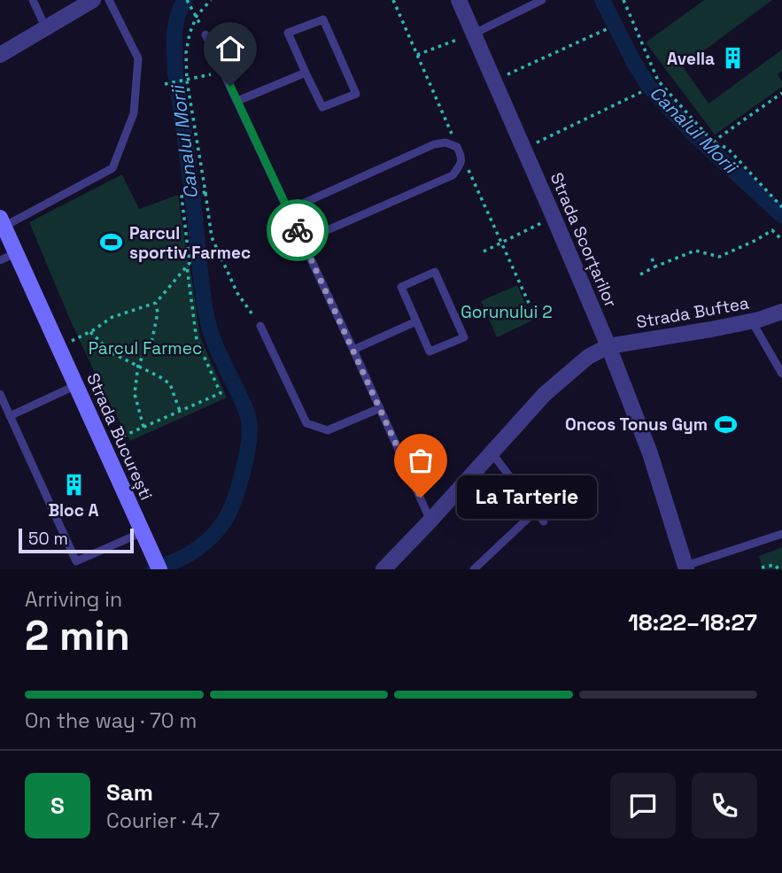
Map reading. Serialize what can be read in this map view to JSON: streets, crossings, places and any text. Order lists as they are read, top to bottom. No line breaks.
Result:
{"streets":{"main road":["Strada București"],"street":["Strada Scorțarilor","Strada Buftea"]},"crossings":[["Strada Scorțarilor","Strada Buftea"]],"water":["Canalul Morii"],"parks":["Gorunului 2","Parcul Farmec"],"places":{"building":["Avella","Bloc A"],"sports":["Parcul sportiv Farmec","Oncos Tonus Gym"],"other":["La Tarterie"]},"scale_bar":"50 m","page":{"bubble":"La Tarterie","scale":"50 m","heading":["2 min","Arriving in","18:22–18:27"],"panel":["Sam","Courier · 4.7"],"bar":"On the way · 70 m","round":"S"}}
